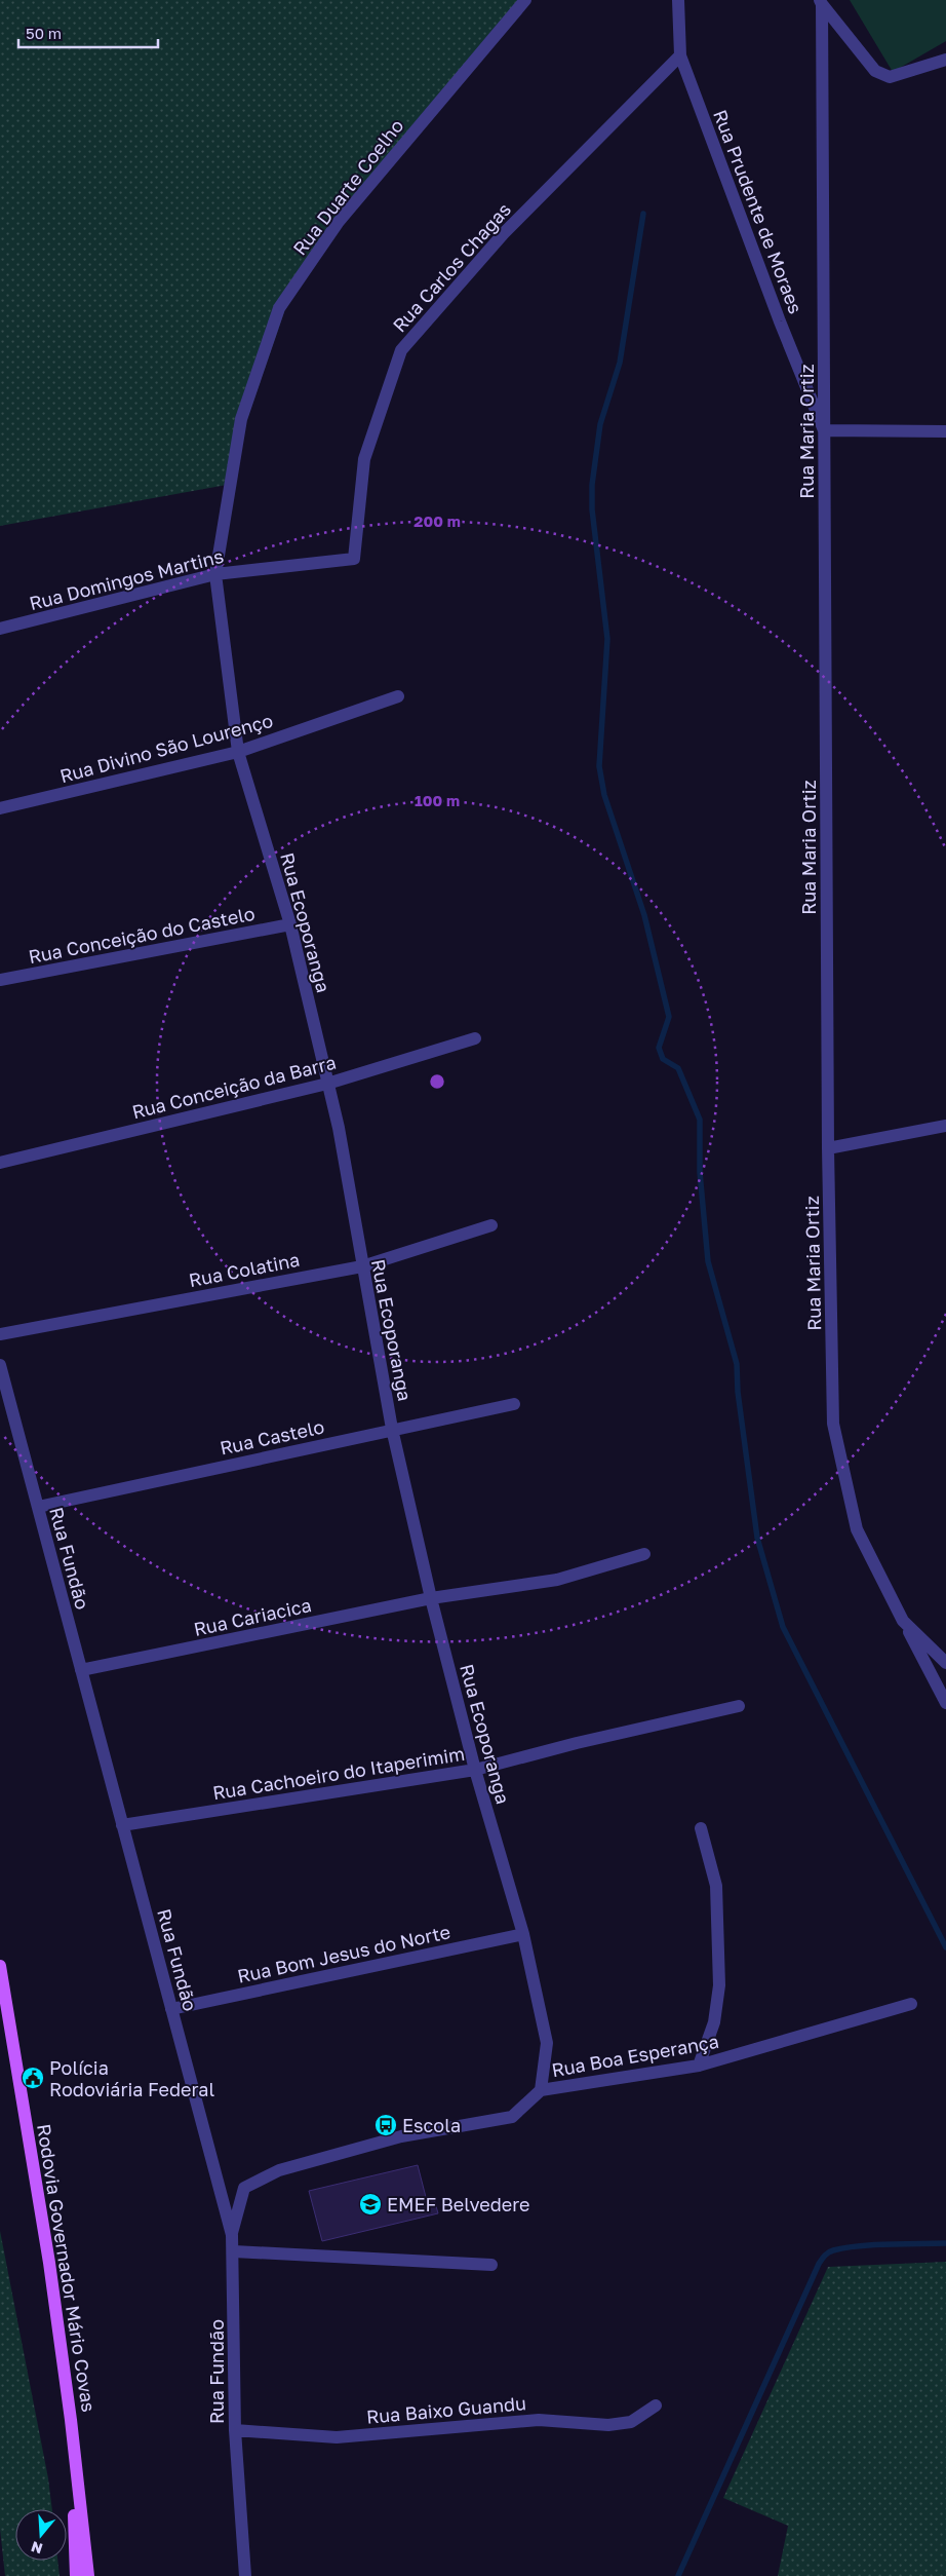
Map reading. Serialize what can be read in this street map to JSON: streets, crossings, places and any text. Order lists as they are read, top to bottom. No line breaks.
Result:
{"streets":{"main road":["Rodovia Governador Mário Covas"],"street":["Rua Duarte Coelho","Rua Prudente de Moraes","Rua Carlos Chagas","Rua Maria Ortiz","Rua Domingos Martins","Rua Divino São Lourenço","Rua Ecoporanga","Rua Conceição do Castelo","Rua Conceição da Barra","Rua Colatina","Rua Castelo","Rua Fundão","Rua Cariacica","Rua Cachoeiro do Itaperimim","Rua Bom Jesus do Norte","Rua Boa Esperança","Rua Baixo Guandu"]},"crossings":[["Rua Duarte Coelho","Rua Domingos Martins"],["Rua Duarte Coelho","Rua Ecoporanga"],["Rua Prudente de Moraes","Rua Carlos Chagas"],["Rua Prudente de Moraes","Rua Maria Ortiz"],["Rua Carlos Chagas","Rua Domingos Martins"],["Rua Domingos Martins","Rua Ecoporanga"],["Rua Divino São Lourenço","Rua Ecoporanga"],["Rua Ecoporanga","Rua Conceição do Castelo"],["Rua Ecoporanga","Rua Conceição da Barra"],["Rua Ecoporanga","Rua Colatina"],["Rua Ecoporanga","Rua Castelo"],["Rua Ecoporanga","Rua Cariacica"],["Rua Ecoporanga","Rua Cachoeiro do Itaperimim"],["Rua Ecoporanga","Rua Bom Jesus do Norte"],["Rua Ecoporanga","Rua Boa Esperança"],["Rua Castelo","Rua Fundão"],["Rua Fundão","Rua Cariacica"],["Rua Fundão","Rua Cachoeiro do Itaperimim"],["Rua Fundão","Rua Bom Jesus do Norte"],["Rua Fundão","Rua Boa Esperança"],["Rua Fundão","Rua Baixo Guandu"]],"places":{"public building":["Polícia Rodoviária Federal"],"bus stop":["Escola"],"school or university":["EMEF Belvedere"]},"scale_bar":"50 m","north":"bottom","rings":["200 m","100 m"]}
